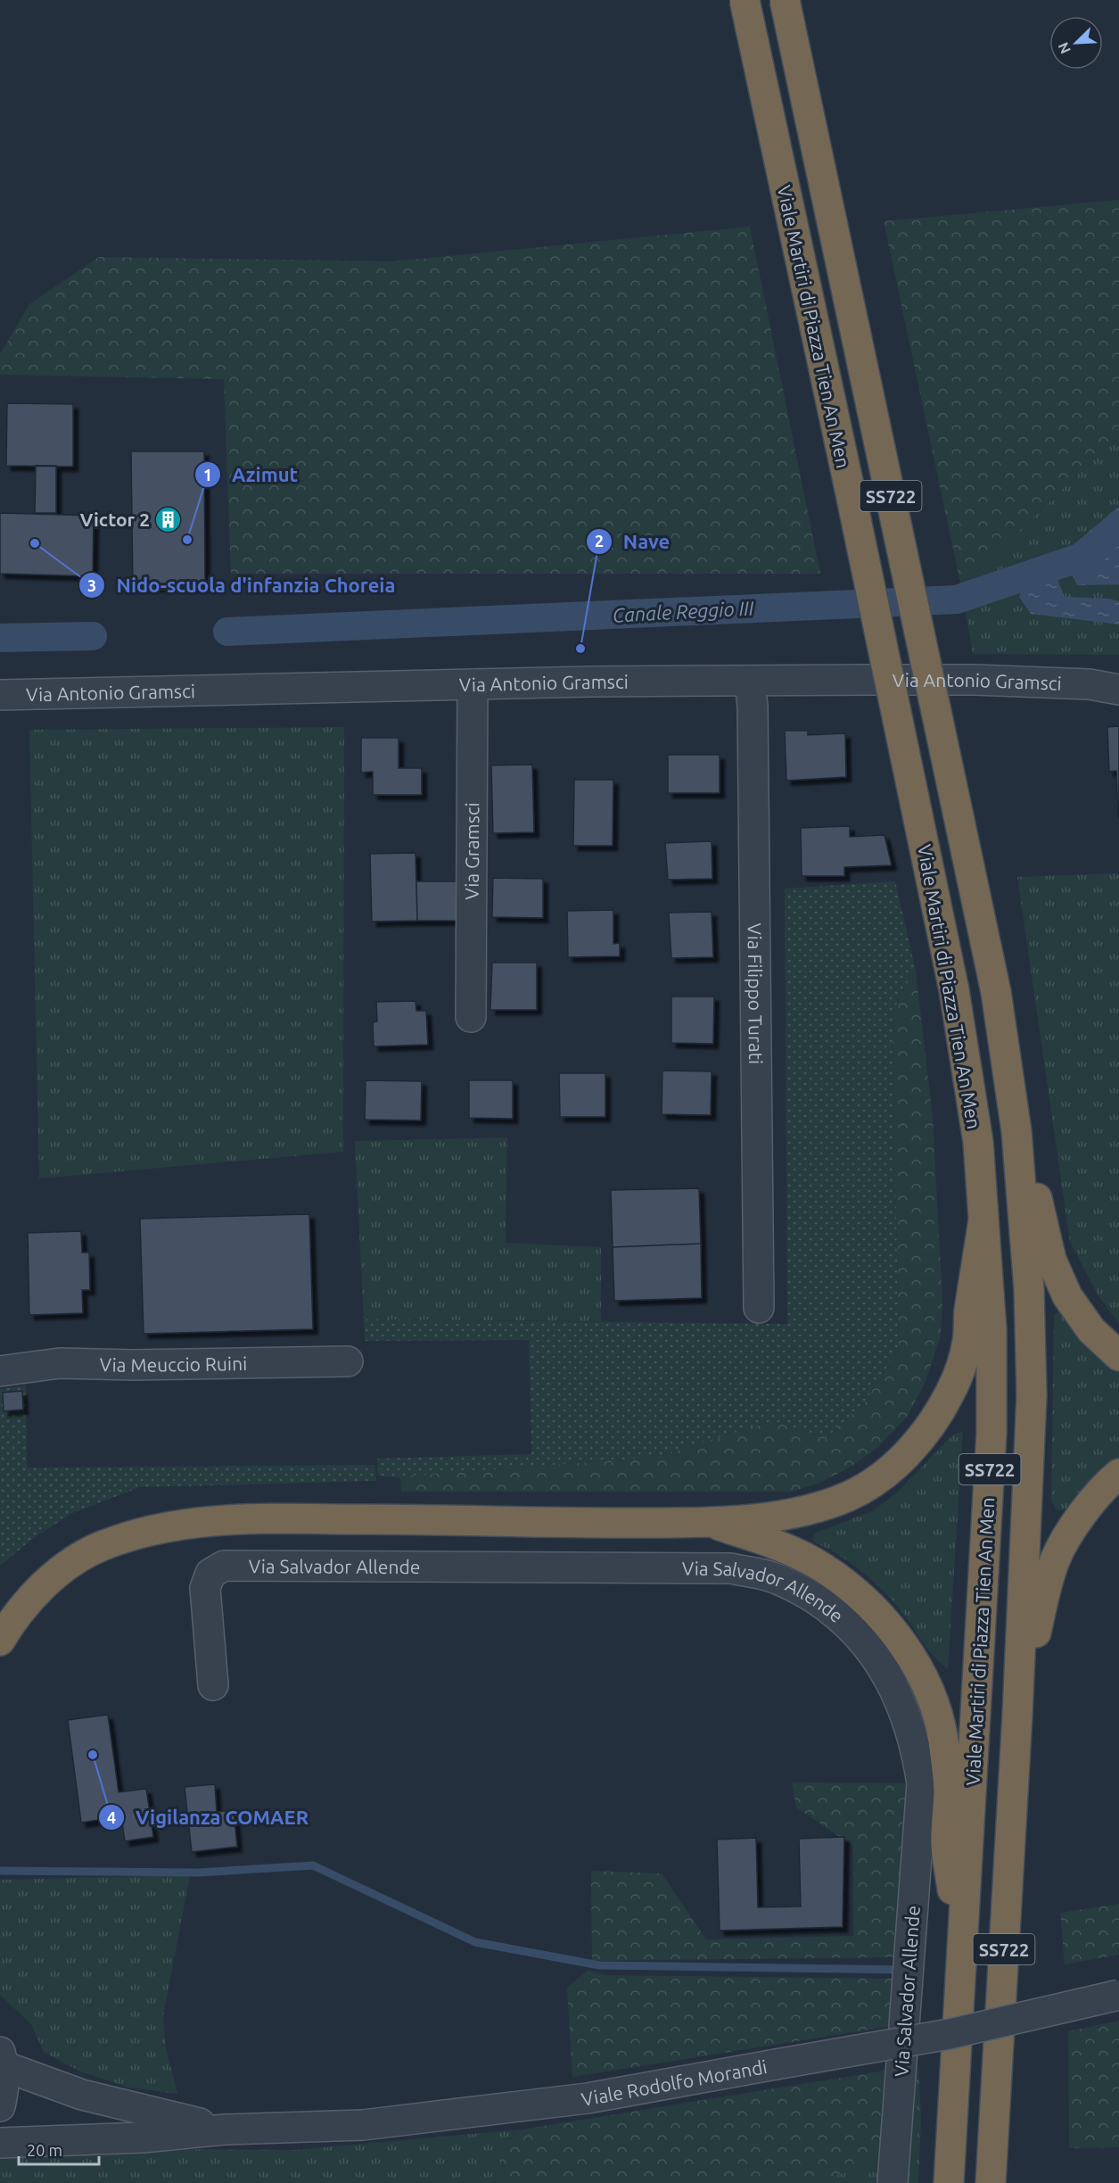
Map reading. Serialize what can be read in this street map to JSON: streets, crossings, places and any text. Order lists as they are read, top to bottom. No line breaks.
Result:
{"streets":{"highway":["Viale Martiri di Piazza Tien An Men","SS722"],"street":["Via Antonio Gramsci","Via Gramsci","Via Filippo Turati","Via Meuccio Ruini","Via Salvador Allende","Viale Rodolfo Morandi"]},"crossings":[["Via Antonio Gramsci","Via Gramsci"],["Via Antonio Gramsci","Via Filippo Turati"]],"water":["Canale Reggio III"],"places":{"building":["Victor 2"],"other":["Azimut","Nido-scuola d'infanzia Choreia","Nave","Vigilanza COMAER"]},"scale_bar":"20 m","north":"bottom left"}
